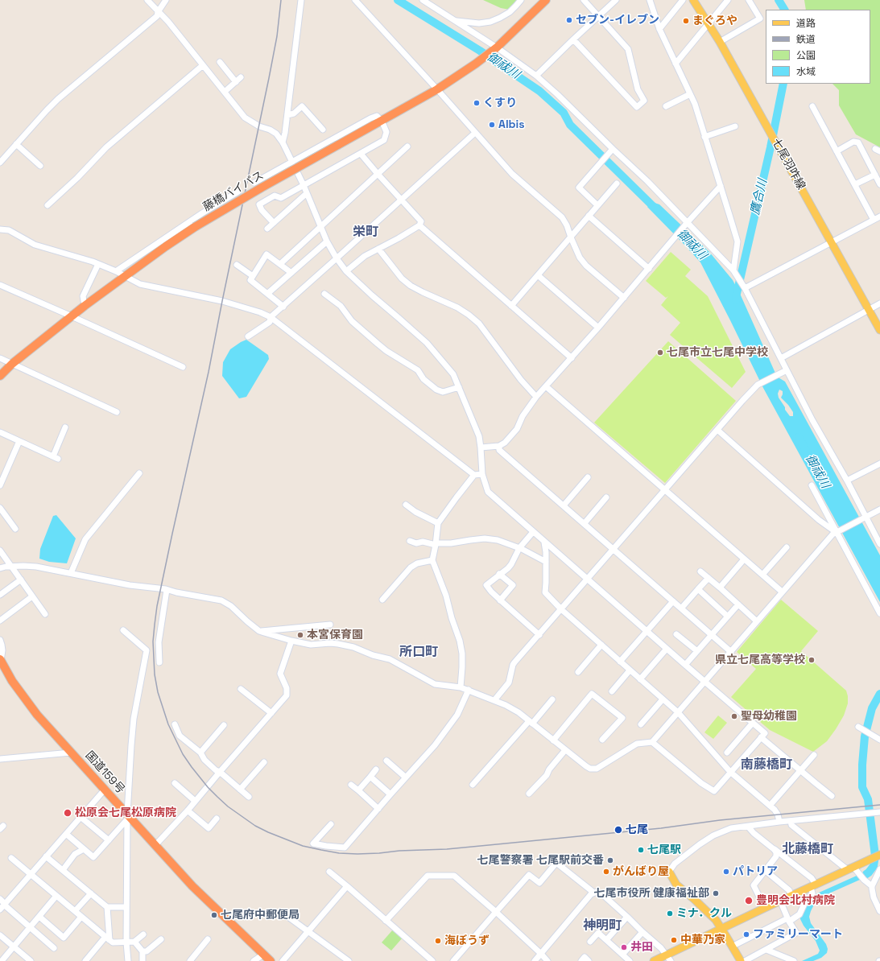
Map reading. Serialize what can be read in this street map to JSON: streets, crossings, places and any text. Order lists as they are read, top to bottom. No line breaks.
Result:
{"streets":{"highway":["藤橋バイパス","国道159号"],"main road":["七尾羽咋線"]},"districts":["栄町","所口町","南藤橋町","北藤橋町","神明町"],"water":["御祓川","鷹合川"],"places":["セブン-イレブン","まぐろや","くすり","Albis","七尾市立七尾中学校","本宮保育園","県立七尾高等学校","聖母幼稚園","松原会七尾松原病院","七尾","七尾駅","七尾警察署 七尾駅前交番","がんばり屋","パトリア","七尾市役所 健康福祉部","豊明会北村病院","ミナ．クル","七尾府中郵便局","ファミリーマート","中華乃家","海ぼうず","井田"],"legend":["道路","鉄道","公園","水域"]}
